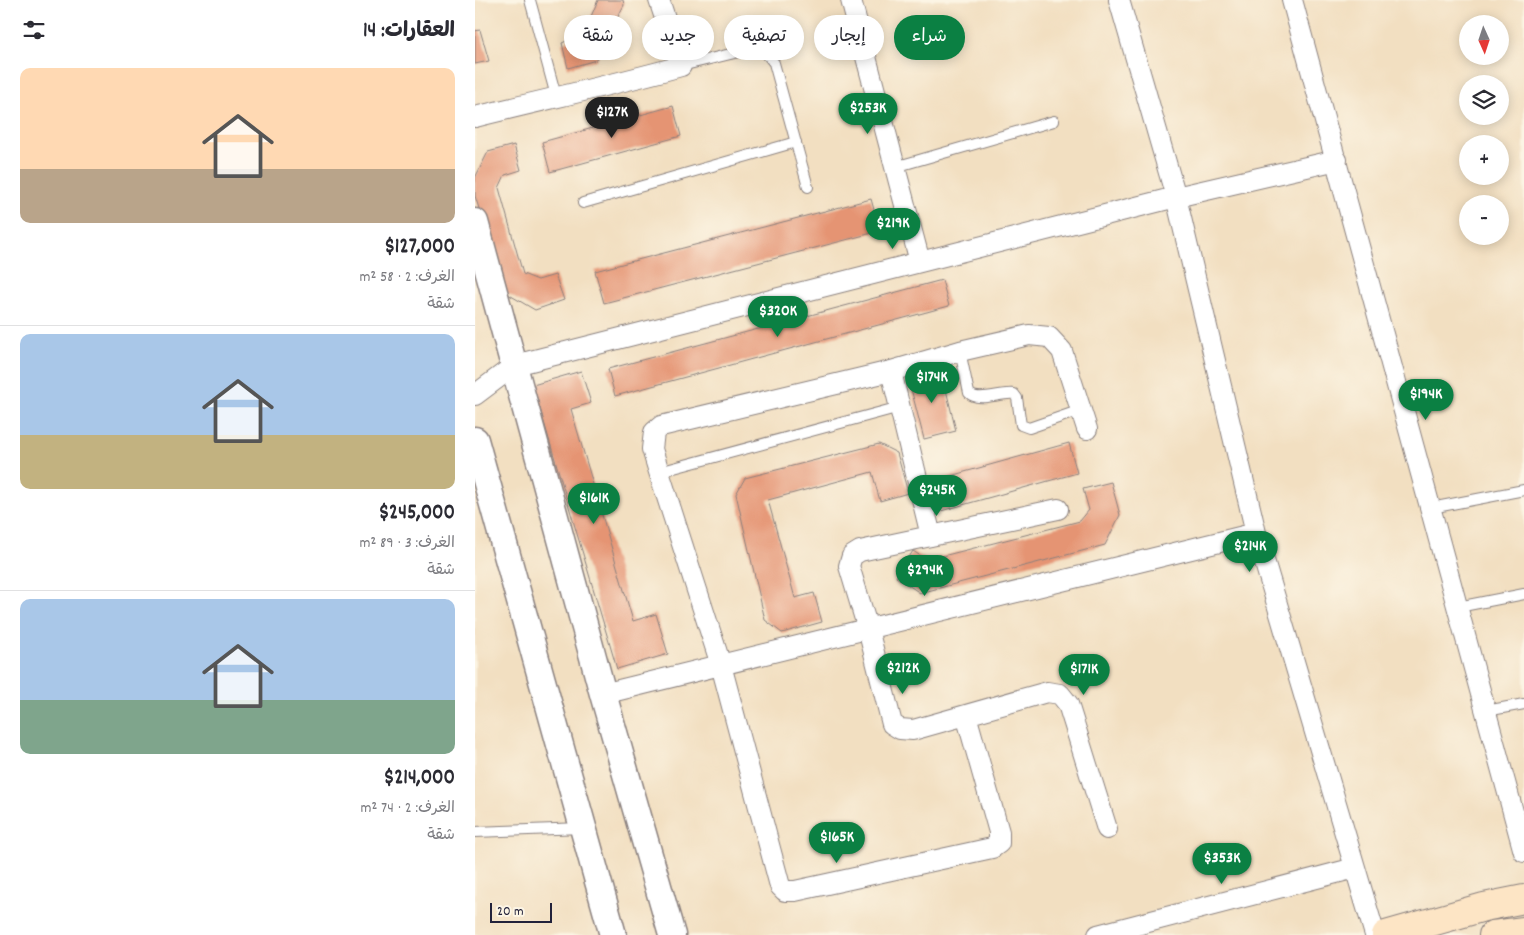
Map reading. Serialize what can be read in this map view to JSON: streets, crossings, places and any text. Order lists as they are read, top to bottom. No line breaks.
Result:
{"scale_bar":"20 m","north":"bottom","page":{"heading":"العقارات: 14","map_buttons":["+","−"],"chip":["شراء","إيجار","تصفية","جديد","شقة"],"list":[{"name":"$127,000","note":"الغرف: 2 · 58 m² · شقة"},{"name":"$245,000","note":"الغرف: 3 · 89 m² · شقة"},{"name":"$214,000","note":"الغرف: 2 · 74 m² · شقة"}],"price":["$253K","$127K","$219K","$320K","$174K","$194K","$245K","$161K","$214K","$294K","$212K","$171K","$165K","$353K"],"scale":"20 m"}}
